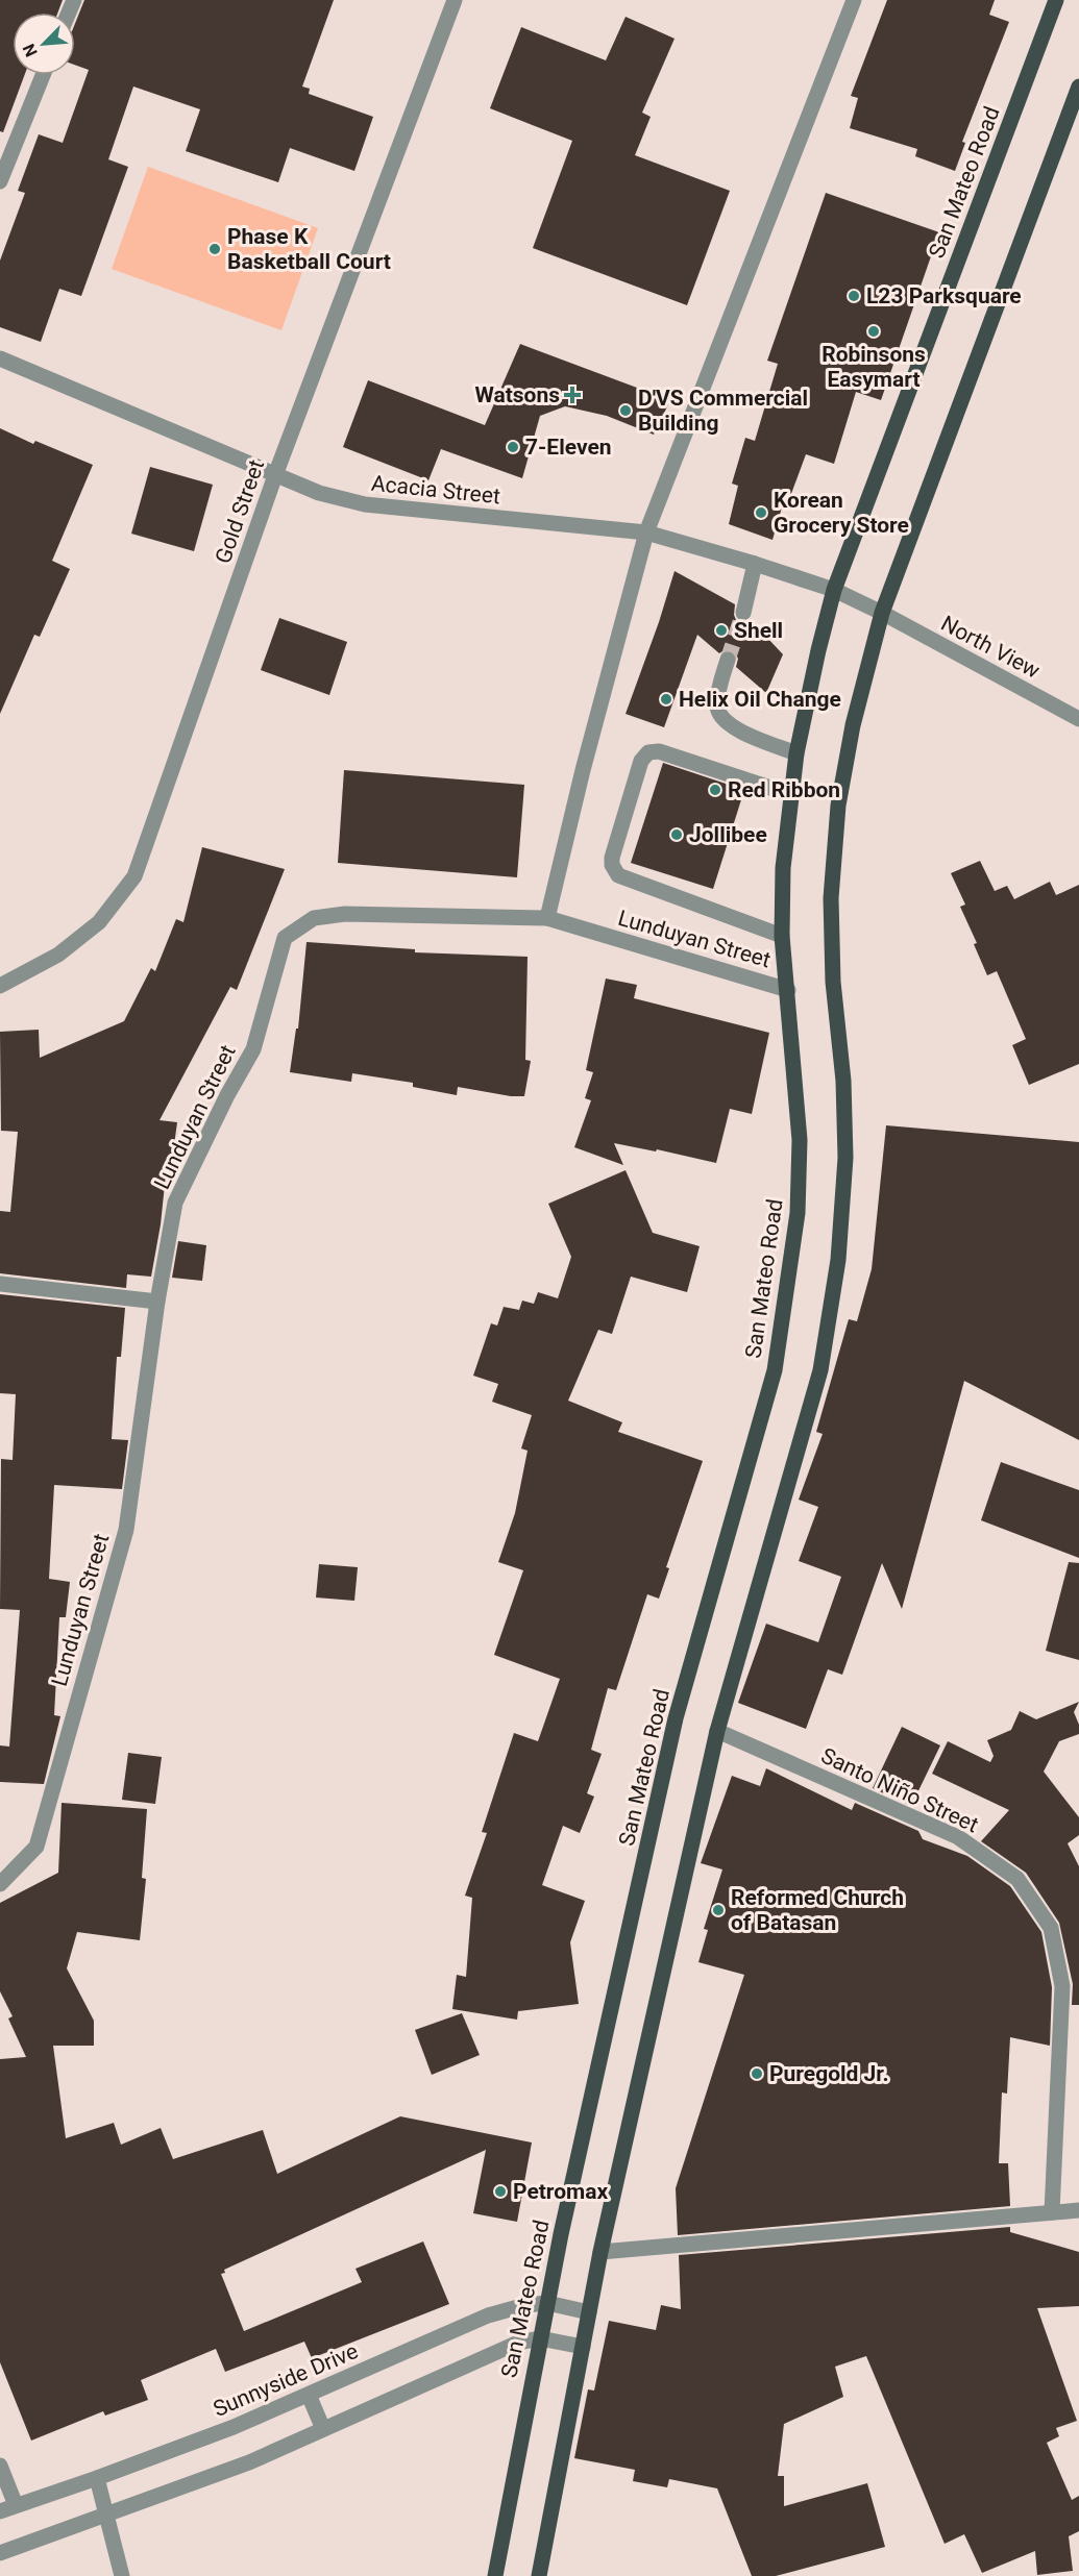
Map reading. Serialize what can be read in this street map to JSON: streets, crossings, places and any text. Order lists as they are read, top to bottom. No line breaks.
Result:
{"streets":{"main road":["San Mateo Road"],"street":["Acacia Street","Gold Street","North View","Lunduyan Street","Santo Niño Street","Sunnyside Drive"]},"crossings":[["San Mateo Road","Acacia Street"],["San Mateo Road","Lunduyan Street"],["San Mateo Road","Sunnyside Drive"],["Acacia Street","Gold Street"],["Acacia Street","North View"]],"places":{"other":["Phase K Basketball Court","L23 Parksquare","Robinsons Easymart","D'VS Commercial Building","7-Eleven","Korean Grocery Store","Shell","Helix Oil Change","Red Ribbon","Jollibee","Reformed Church of Batasan","Puregold Jr.","Petromax"],"health":["Watsons"]},"north":"bottom left"}
